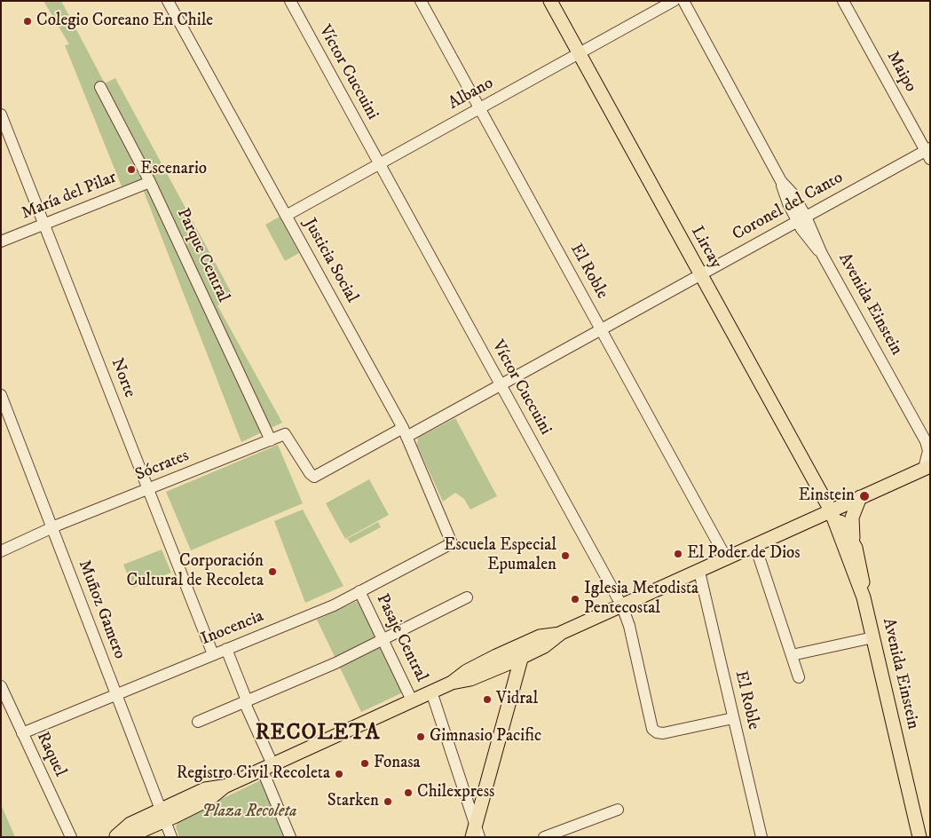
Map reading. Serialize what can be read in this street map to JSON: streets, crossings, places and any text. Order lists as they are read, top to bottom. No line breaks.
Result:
{"streets":{"main road":["Lircay","Avenida Einstein"],"street":["Maipo","Víctor Cuccuini","Albano","María del Pilar","Coronel del Canto","Parque Central","Justicia Social","El Roble","Norte","Sócrates","Muñoz Gamero","Inocencia","Pasaje Central","Raquel"]},"crossings":[["Maipo","Coronel del Canto"],["Víctor Cuccuini","Albano"],["Víctor Cuccuini","Coronel del Canto"],["Víctor Cuccuini","El Roble"],["Albano","Lircay"],["Albano","Justicia Social"],["Albano","El Roble"],["María del Pilar","Parque Central"],["María del Pilar","Norte"],["Coronel del Canto","Lircay"],["Coronel del Canto","Justicia Social"],["Coronel del Canto","El Roble"],["Coronel del Canto","Avenida Einstein"],["Coronel del Canto","Sócrates"],["Lircay","Avenida Einstein"],["Parque Central","Sócrates"],["Justicia Social","Inocencia"],["Norte","Sócrates"],["Norte","Inocencia"],["Sócrates","Muñoz Gamero"],["Muñoz Gamero","Inocencia"],["Inocencia","Pasaje Central"],["Inocencia","Raquel"]],"districts":["RECOLETA"],"parks":["Plaza Recoleta"],"places":["Colegio Coreano En Chile","Escenario","Einstein","El Poder de Dios","Escuela Especial Epumalen","Corporación Cultural de Recoleta","Iglesia Metodista Pentecostal","Vidral","Gimnasio Pacific","Fonasa","Registro Civil Recoleta","Chilexpress","Starken"]}
